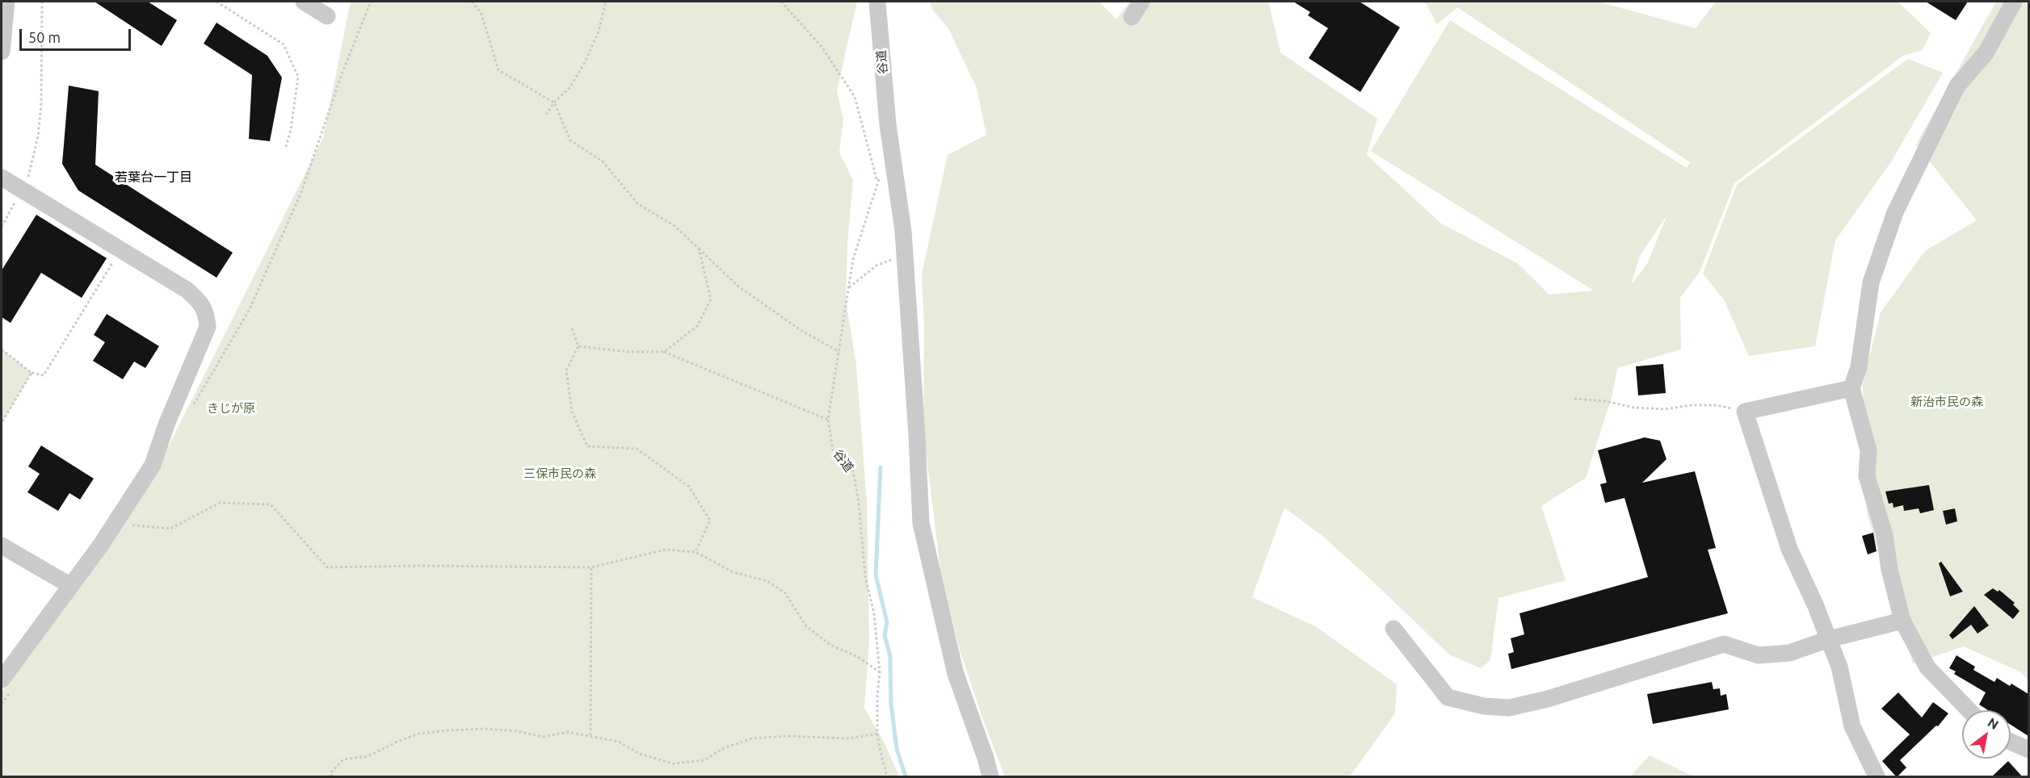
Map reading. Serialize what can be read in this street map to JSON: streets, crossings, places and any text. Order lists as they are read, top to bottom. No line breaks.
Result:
{"streets":{"street":["谷道"]},"districts":["若葉台一丁目"],"parks":["新治市民の森","きじが原","三保市民の森"],"scale_bar":"50 m","north":"top right"}
